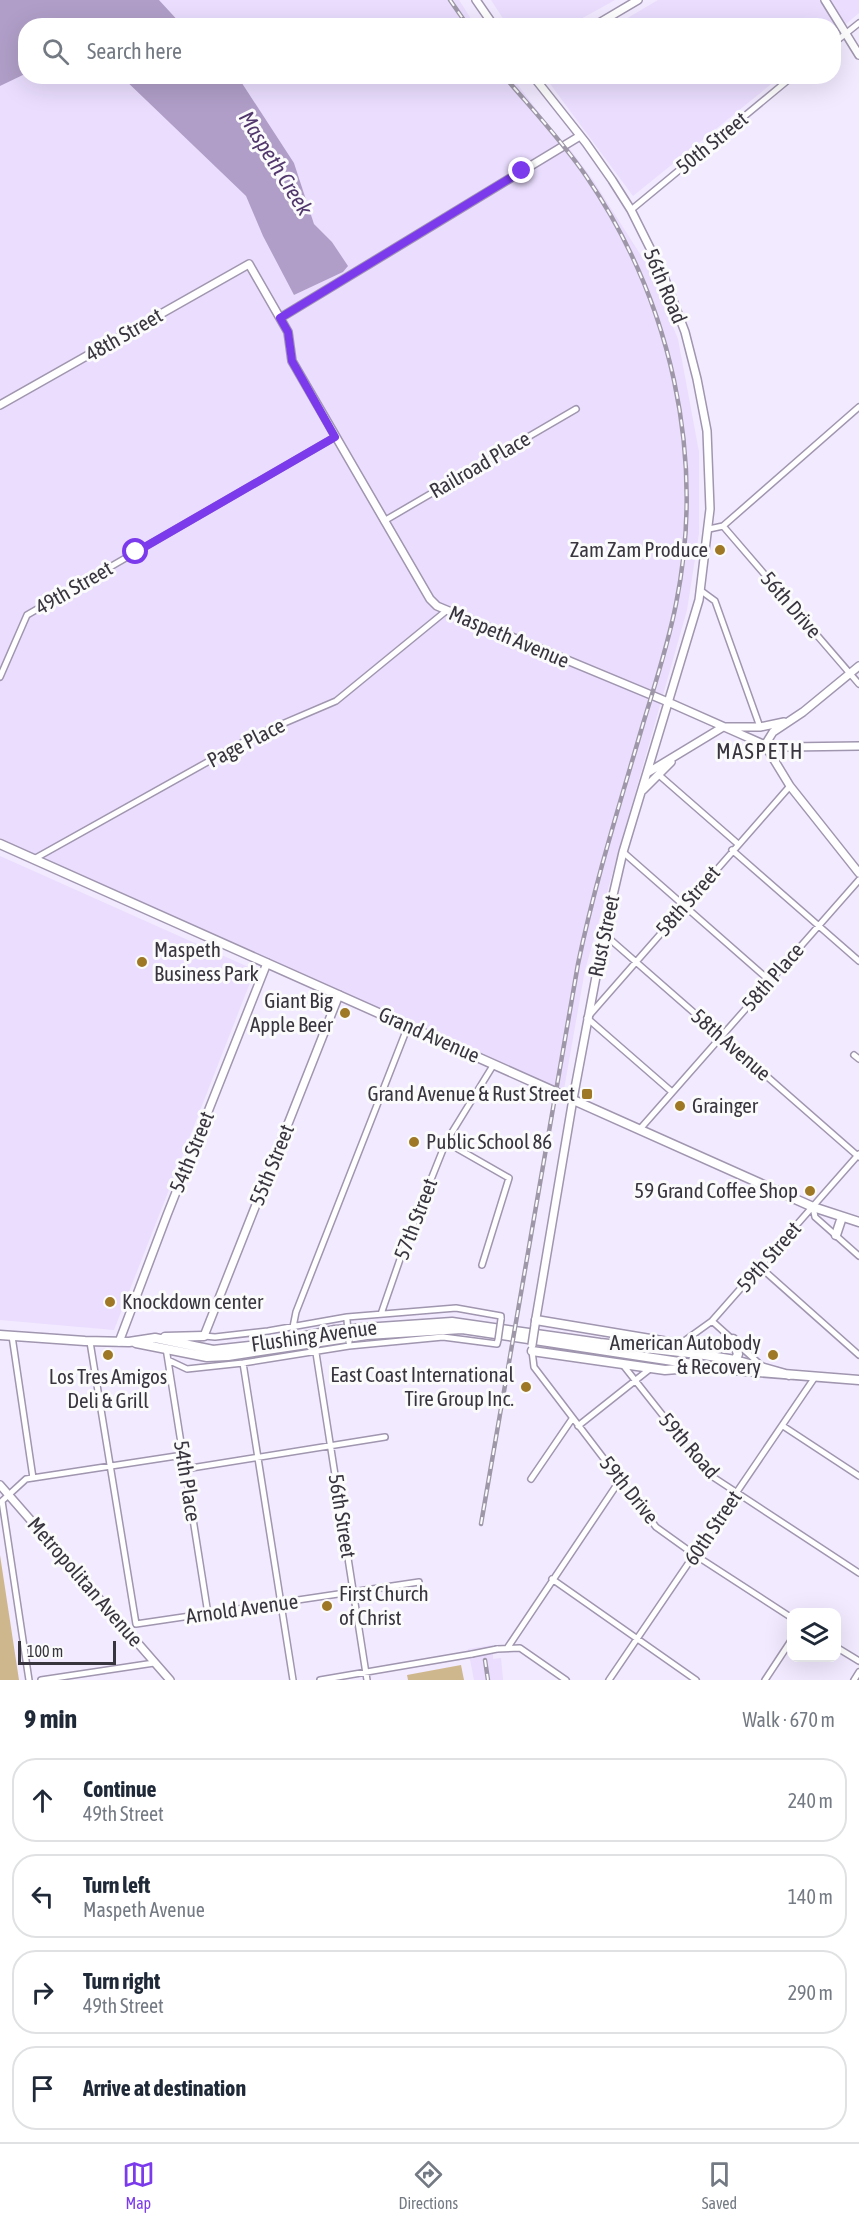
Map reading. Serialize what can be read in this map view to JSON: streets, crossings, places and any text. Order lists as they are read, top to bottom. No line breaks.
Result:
{"streets":{"main road":["56th Road","48th Street","Maspeth Avenue","Rust Street","Grand Avenue","54th Street","55th Street","Flushing Avenue","Metropolitan Avenue"],"street":["50th Street","Railroad Place","49th Street","56th Drive","Page Place","58th Street","58th Place","58th Avenue","57th Street","59th Street","59th Road","54th Place","59th Drive","56th Street","60th Street","Arnold Avenue"]},"crossings":[["50th Street","56th Road"],["56th Road","Rust Street"],["48th Street","Maspeth Avenue"],["Railroad Place","Maspeth Avenue"],["49th Street","Maspeth Avenue"],["Maspeth Avenue","Page Place"],["Maspeth Avenue","Rust Street"],["Page Place","Grand Avenue"],["58th Street","Rust Street"],["58th Street","58th Avenue"],["Rust Street","Grand Avenue"],["Rust Street","58th Avenue"],["Rust Street","59th Drive"],["58th Place","Grand Avenue"],["58th Place","58th Avenue"],["Grand Avenue","54th Street"],["Grand Avenue","55th Street"],["Grand Avenue","57th Street"],["Grand Avenue","59th Street"],["58th Avenue","59th Street"],["54th Street","Flushing Avenue"],["55th Street","Flushing Avenue"],["57th Street","Flushing Avenue"],["59th Street","Flushing Avenue"],["Flushing Avenue","54th Place"],["Flushing Avenue","56th Street"],["Flushing Avenue","60th Street"],["59th Road","60th Street"],["54th Place","Arnold Avenue"],["59th Drive","60th Street"],["56th Street","Arnold Avenue"]],"districts":["MASPETH"],"water":["Maspeth Creek"],"places":{"other":["Zam Zam Produce","Maspeth Business Park","Giant Big Apple Beer","Grainger","Public School 86","59 Grand Coffee Shop","Knockdown center","Los Tres Amigos Deli & Grill","American Autobody & Recovery","East Coast International Tire Group Inc.","First Church of Christ"],"transit":["Grand Avenue & Rust Street"]},"scale_bar":"100 m","page":{"search":"Search here","scale":"100 m","heading":["9 min","Walk · 670 m"],"list":[["Continue","49th Street","240 m"],["Turn left","Maspeth Avenue","140 m"],["Turn right","49th Street","290 m"],"Arrive at destination"],"nav":["Map","Directions","Saved"]}}
